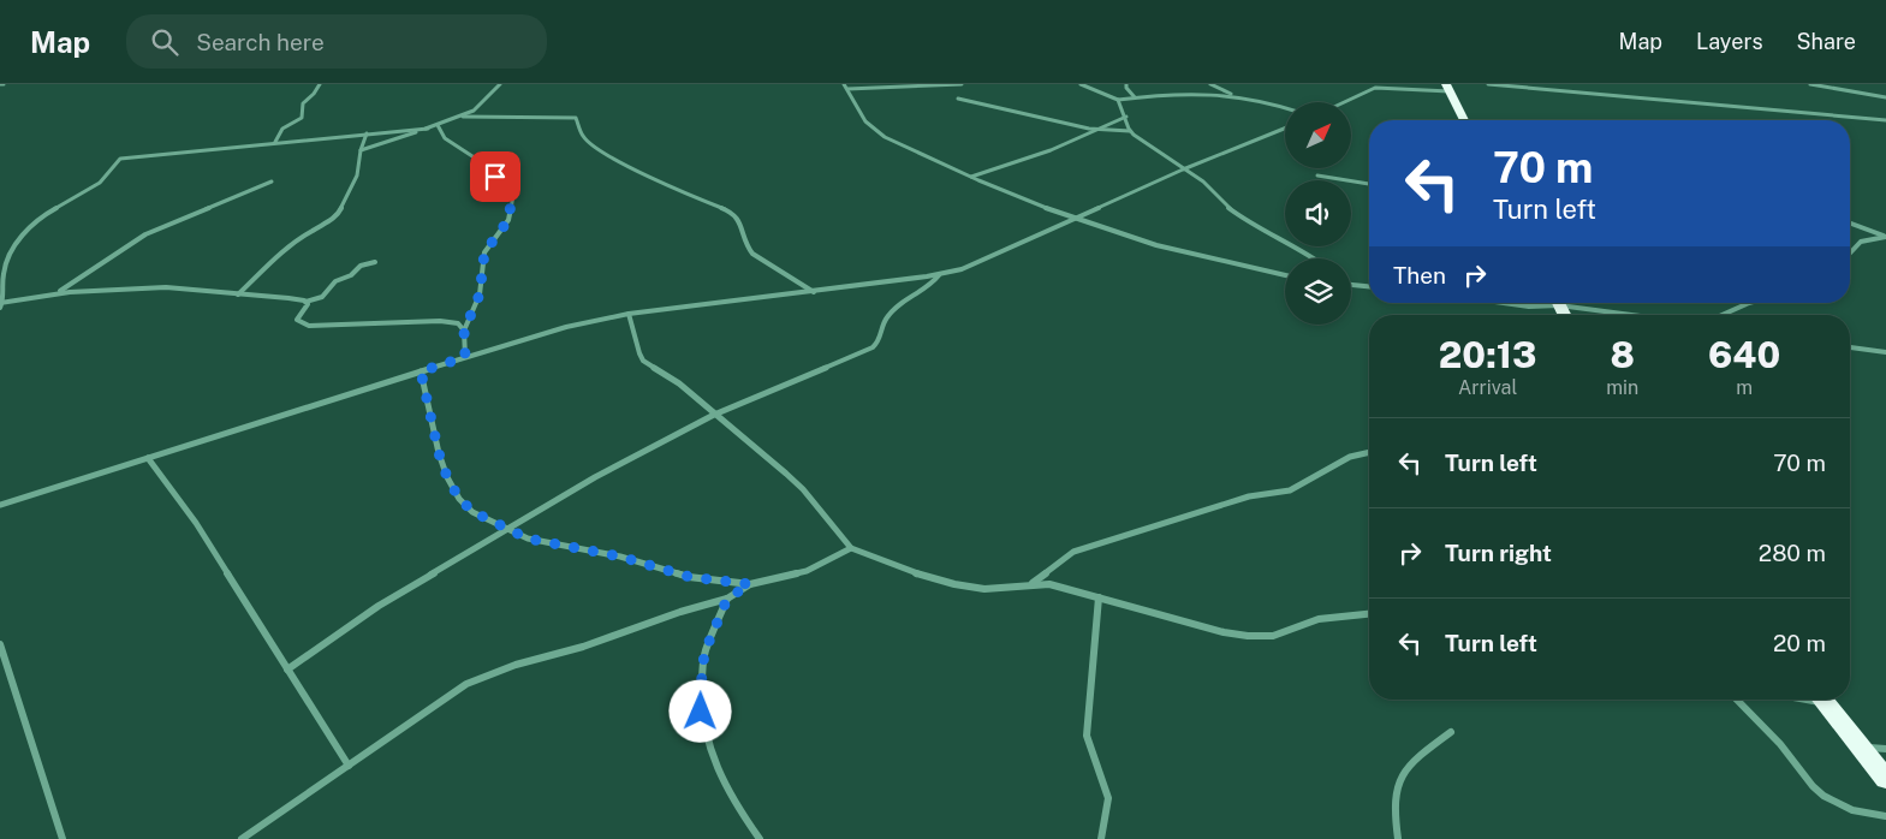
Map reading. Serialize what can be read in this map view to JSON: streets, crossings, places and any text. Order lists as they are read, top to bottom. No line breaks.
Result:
{"north":"top right","page":{"header":"Map","search":"Search here","nav":["Map","Layers","Share"],"turn":["70 m","Turn left"],"then":"Then","eta":["20:13","Arrival","8","min","640","m"],"list":[{"name":"Turn left","value":"70 m"},{"name":"Turn right","value":"280 m"},{"name":"Turn left","value":"20 m"}]}}
